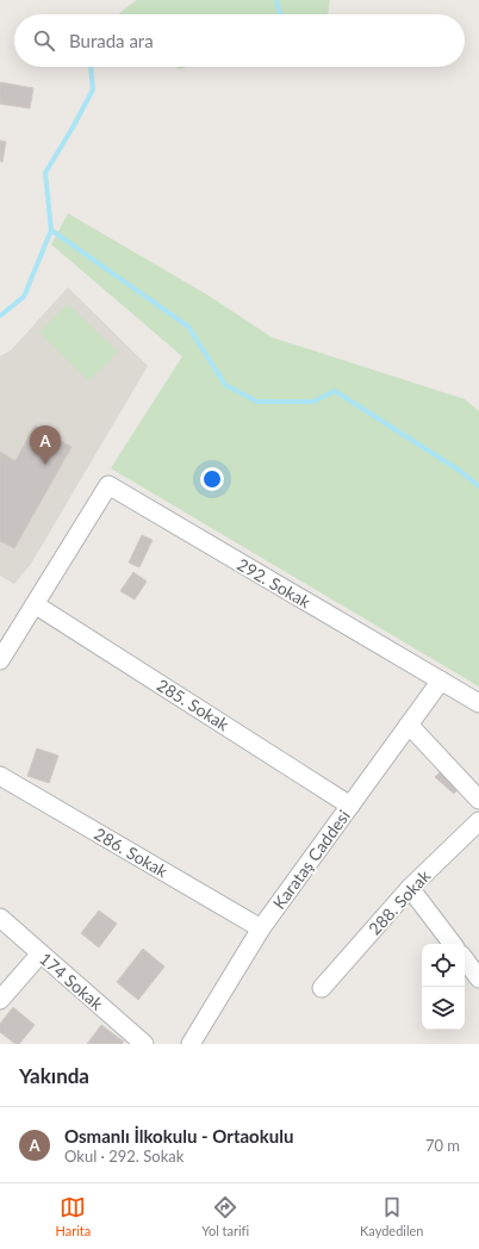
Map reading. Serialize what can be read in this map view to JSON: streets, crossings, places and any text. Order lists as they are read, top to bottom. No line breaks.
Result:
{"streets":{"street":["292. Sokak","285. Sokak","286. Sokak","Karataş Caddesi","288. Sokak","174 Sokak"]},"crossings":[["292. Sokak","285. Sokak"],["292. Sokak","Karataş Caddesi"],["285. Sokak","Karataş Caddesi"],["286. Sokak","Karataş Caddesi"]],"page":{"search":"Burada ara","pins":"A","heading":"Yakında","list":[{"mark":"A","name":"Osmanlı İlkokulu - Ortaokulu","note":"Okul · 292. Sokak","value":"70 m"}],"nav":["Harita","Yol tarifi","Kaydedilen"]}}
